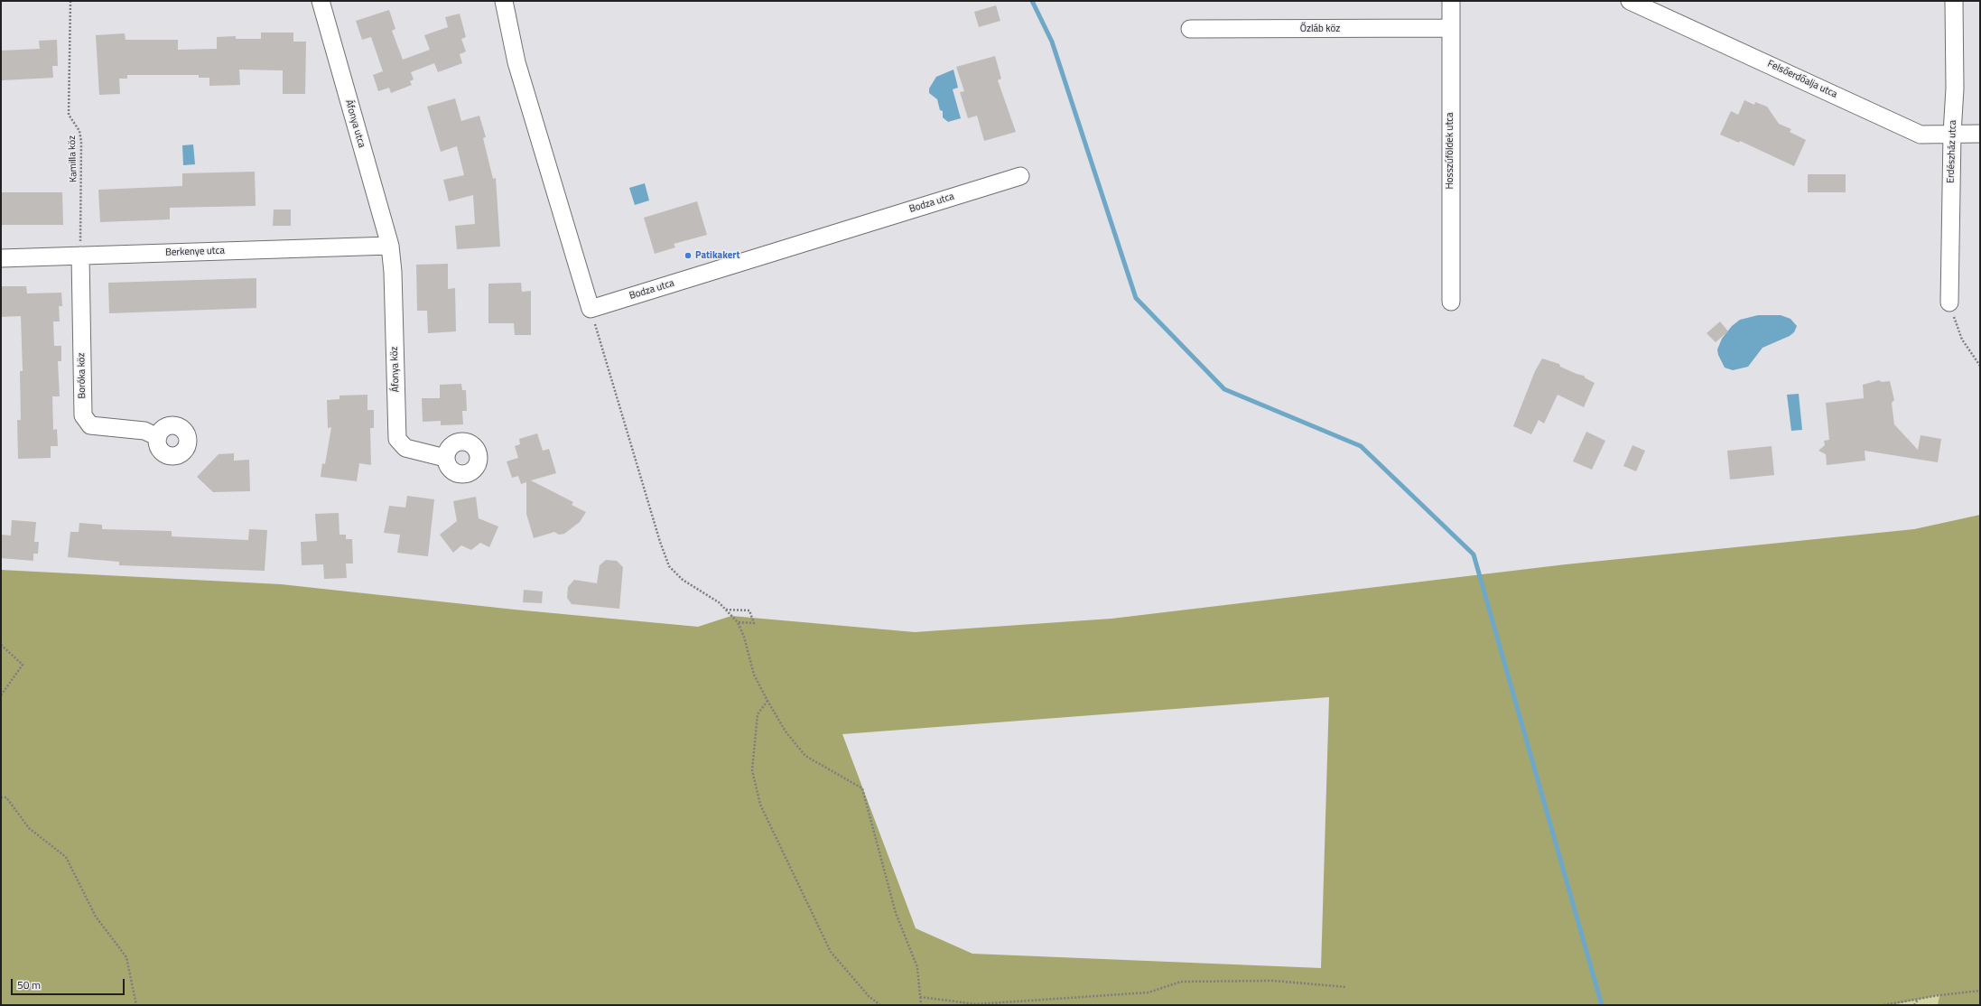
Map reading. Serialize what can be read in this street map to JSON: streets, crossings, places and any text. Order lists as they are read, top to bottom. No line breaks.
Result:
{"streets":{"street":["Őzláb köz","Felsőerdőalja utca","Áfonya utca","Hosszúföldek utca","Erdészház utca","Bodza utca","Berkenye utca","Áfonya köz","Boróka köz"],"path":["Kamilla köz"]},"crossings":[["Őzláb köz","Hosszúföldek utca"],["Felsőerdőalja utca","Erdészház utca"],["Áfonya utca","Berkenye utca"],["Áfonya utca","Áfonya köz"],["Kamilla köz","Berkenye utca"],["Kamilla köz","Boróka köz"],["Berkenye utca","Áfonya köz"],["Berkenye utca","Boróka köz"]],"places":["Patikakert"],"scale_bar":"50 m"}
